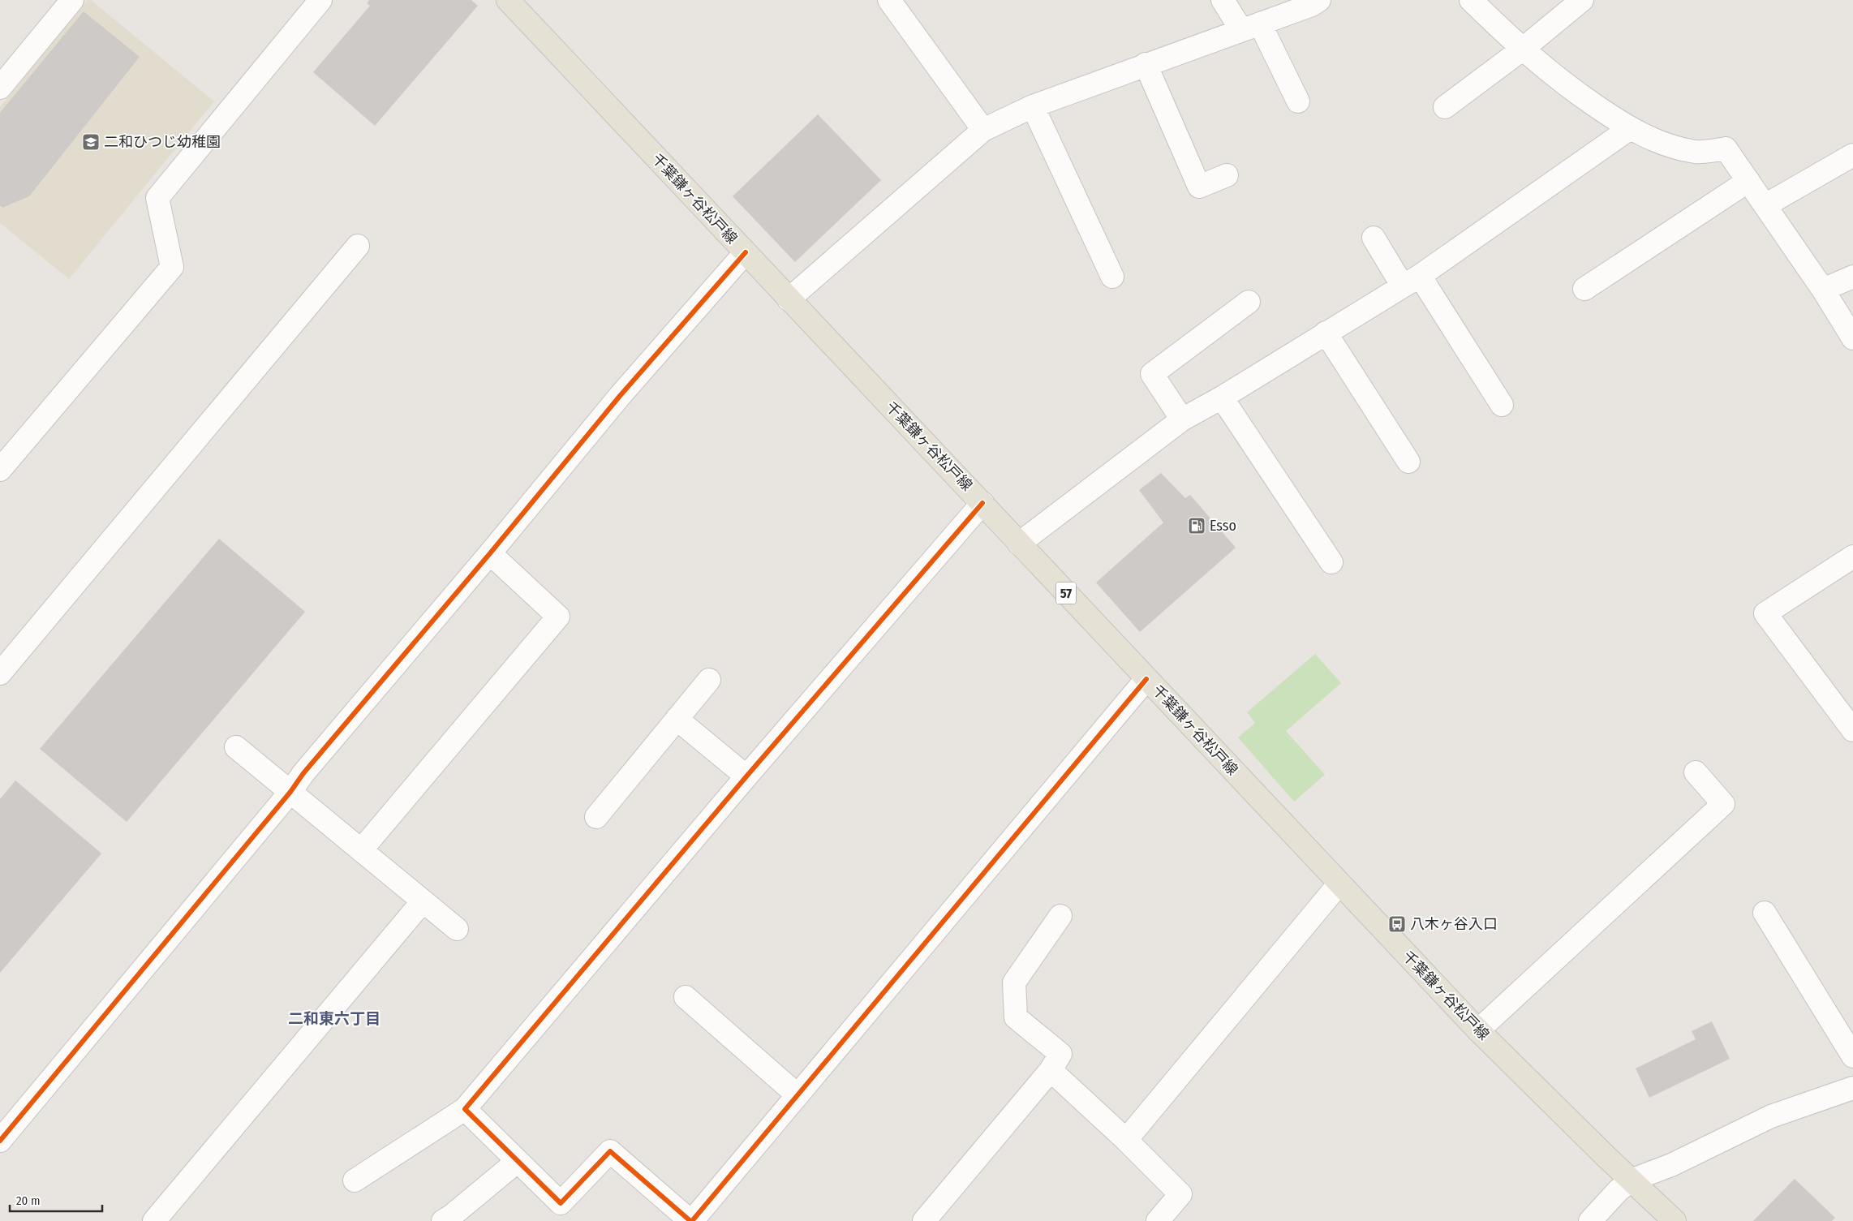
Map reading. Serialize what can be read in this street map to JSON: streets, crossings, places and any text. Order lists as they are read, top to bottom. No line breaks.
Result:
{"streets":{"main road":["千葉鎌ヶ谷松戸線","57"]},"districts":["二和東六丁目"],"places":{"school or university":["二和ひつじ幼稚園"],"fuel station":["Esso"],"bus stop":["八木ヶ谷入口"]},"scale_bar":"20 m"}
